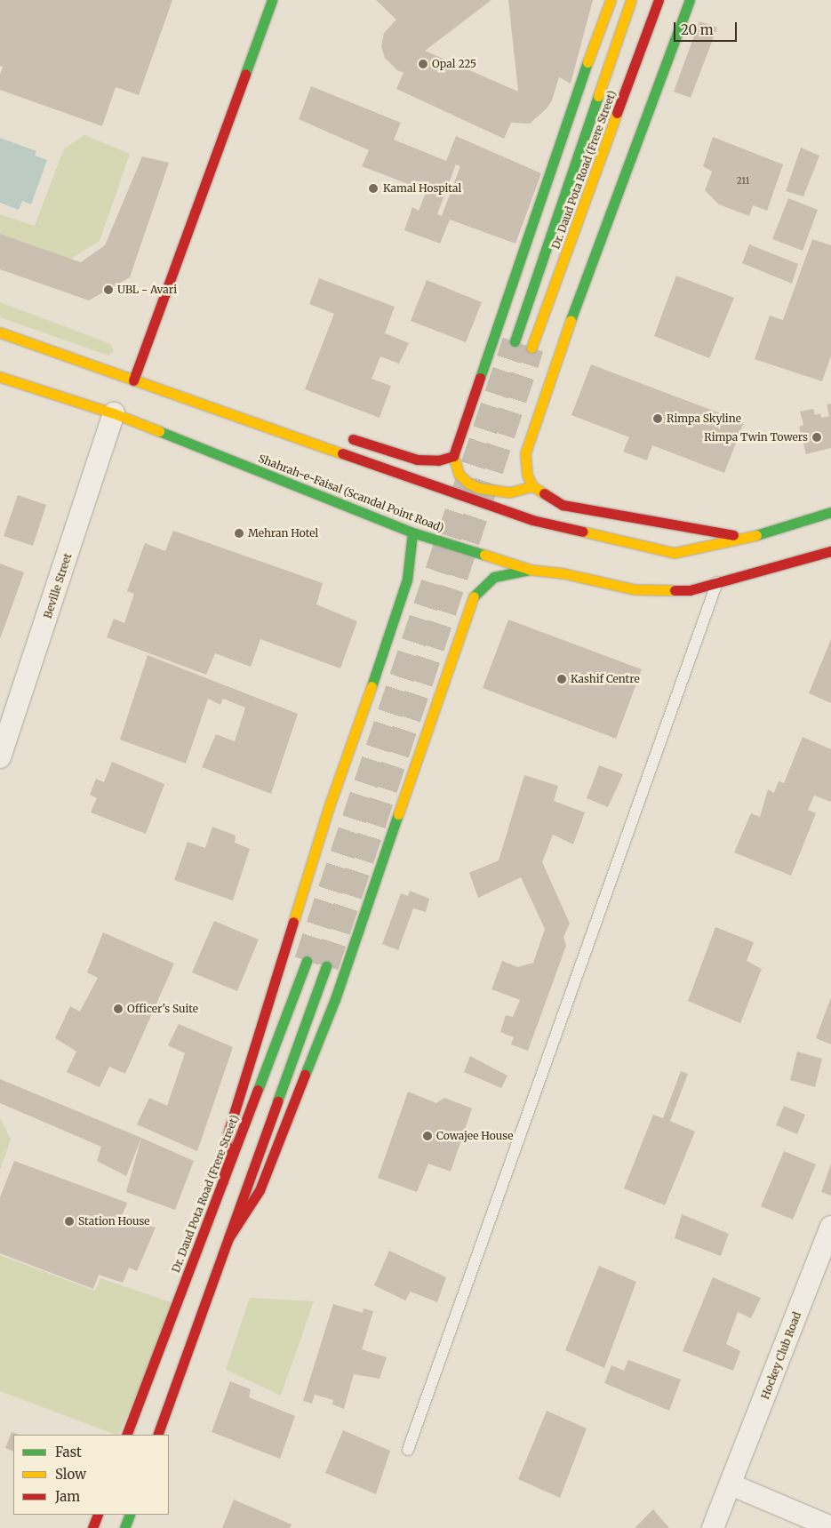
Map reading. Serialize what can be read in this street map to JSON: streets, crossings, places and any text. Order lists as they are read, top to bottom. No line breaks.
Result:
{"streets":{"main road":["Dr. Daud Pota Road (Frere Street)","Shahrah-e-Faisal (Scandal Point Road)"],"street":["Beville Street","Hockey Club Road"]},"crossings":[["Shahrah-e-Faisal (Scandal Point Road)","Beville Street"]],"places":["Opal 225","Kamal Hospital","UBL - Avari","Rimpa Skyline","Rimpa Twin Towers","Mehran Hotel","Kashif Centre","Officer's Suite","Cowajee House","Station House"],"house_numbers":["211"],"legend":["Fast","Slow","Jam"],"scale_bar":"20 m"}
